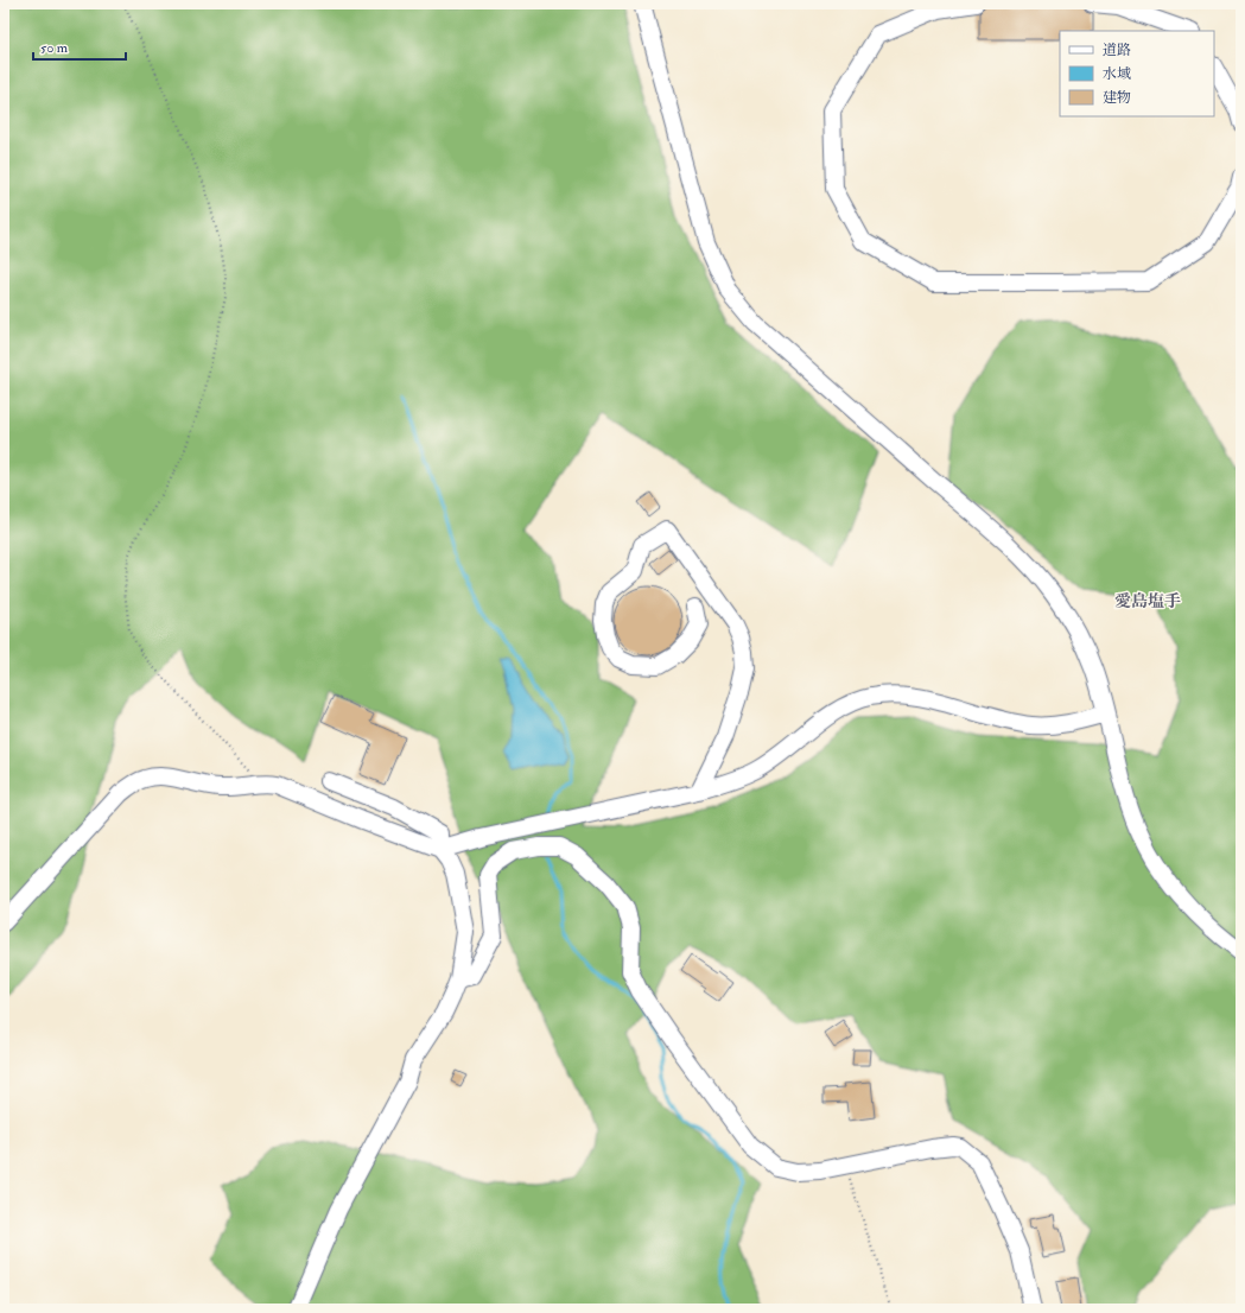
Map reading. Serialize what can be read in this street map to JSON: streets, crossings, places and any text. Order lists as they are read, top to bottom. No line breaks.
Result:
{"districts":["愛島塩手"],"legend":["道路","水域","建物"],"scale_bar":"50 m"}
